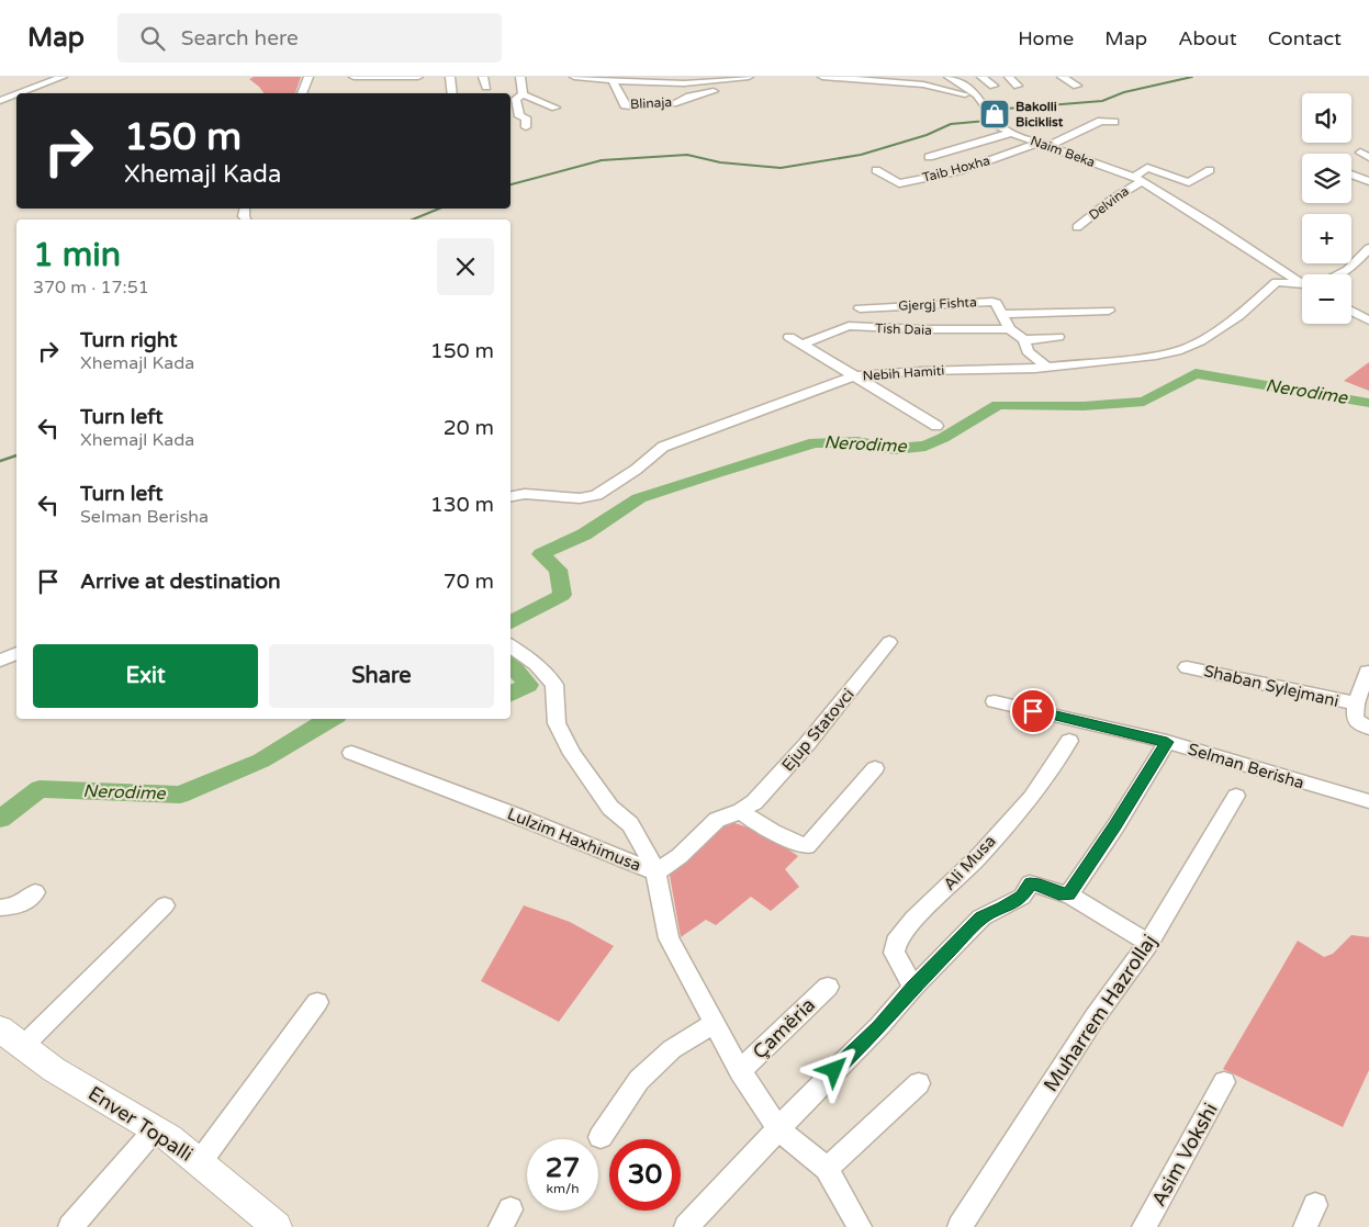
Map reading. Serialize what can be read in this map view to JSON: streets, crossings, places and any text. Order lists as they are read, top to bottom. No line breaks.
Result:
{"streets":{"main road":["Enver Topalli"],"street":["Blinaja","Naim Beka","Taib Hoxha","Delvina","Gjergj Fishta","Tish Daia","Nebih Hamiti","Shaban Sylejmani","Ejup Statovci","Selman Berisha","Lulzim Haxhimusa","Ali Musa","Muharrem Hazrollaj","Çamëria","Asim Vokshi"]},"crossings":[["Naim Beka","Taib Hoxha"],["Naim Beka","Delvina"],["Gjergj Fishta","Tish Daia"],["Gjergj Fishta","Nebih Hamiti"],["Ejup Statovci","Lulzim Haxhimusa"]],"water":["Nerodime"],"places":{"shop":["Bakolli Biciklist"]},"page":{"header":"Map","search":"Search here","nav":["Home","Map","About","Contact"],"map_buttons":["+","−"],"turn":["150 m","Xhemajl Kada"],"heading":["1 min","370 m · 17:51"],"list":[{"name":"Turn right","note":"Xhemajl Kada","value":"150 m"},{"name":"Turn left","note":"Xhemajl Kada","value":"20 m"},{"name":"Turn left","note":"Selman Berisha","value":"130 m"},{"name":"Arrive at destination","value":"70 m"}],"buttons":["Exit","Share"],"speed":"27 km/h","limit":"30"}}
